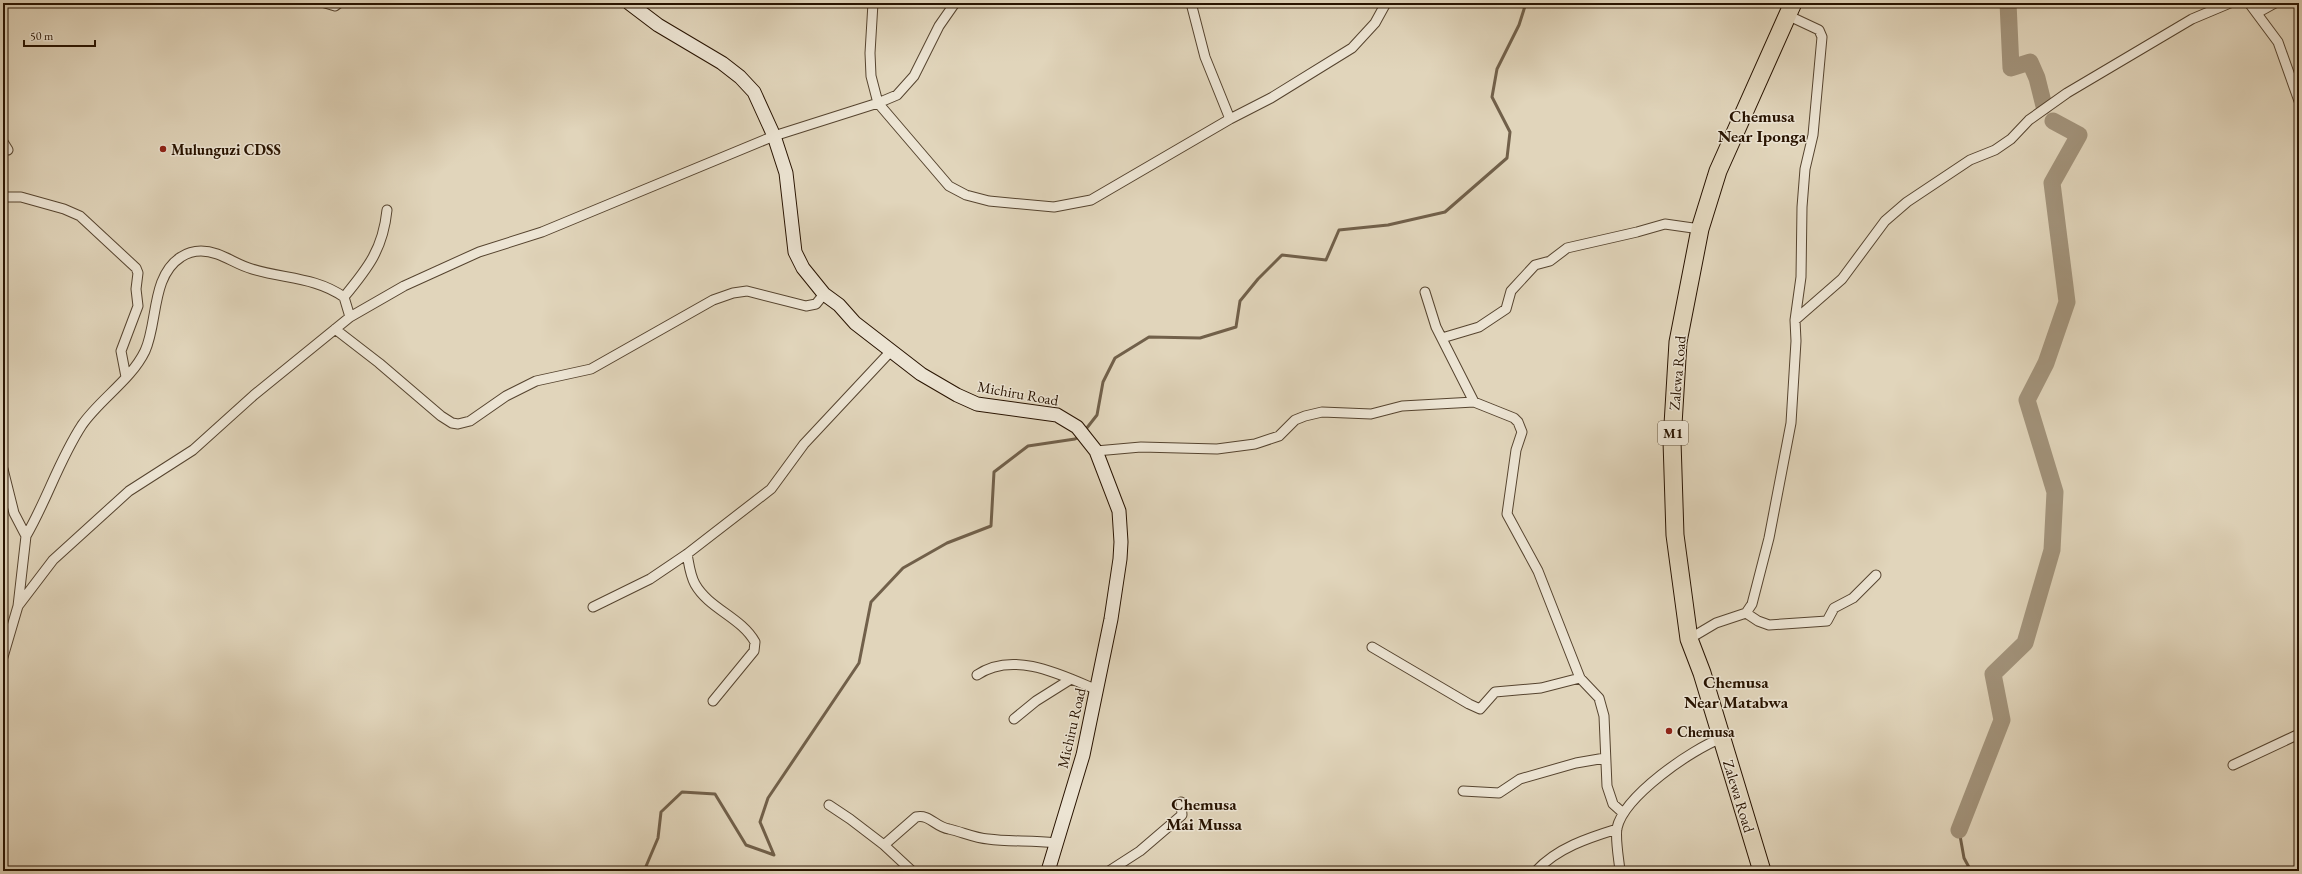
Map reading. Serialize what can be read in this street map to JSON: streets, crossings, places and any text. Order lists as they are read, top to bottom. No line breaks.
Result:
{"streets":{"highway":["Zalewa Road","M1"],"street":["Michiru Road"]},"districts":["Chemusa Near Iponga","Chemusa Near Matabwa","Chemusa Mai Mussa"],"places":["Mulunguzi CDSS","Chemusa"],"scale_bar":"50 m"}
